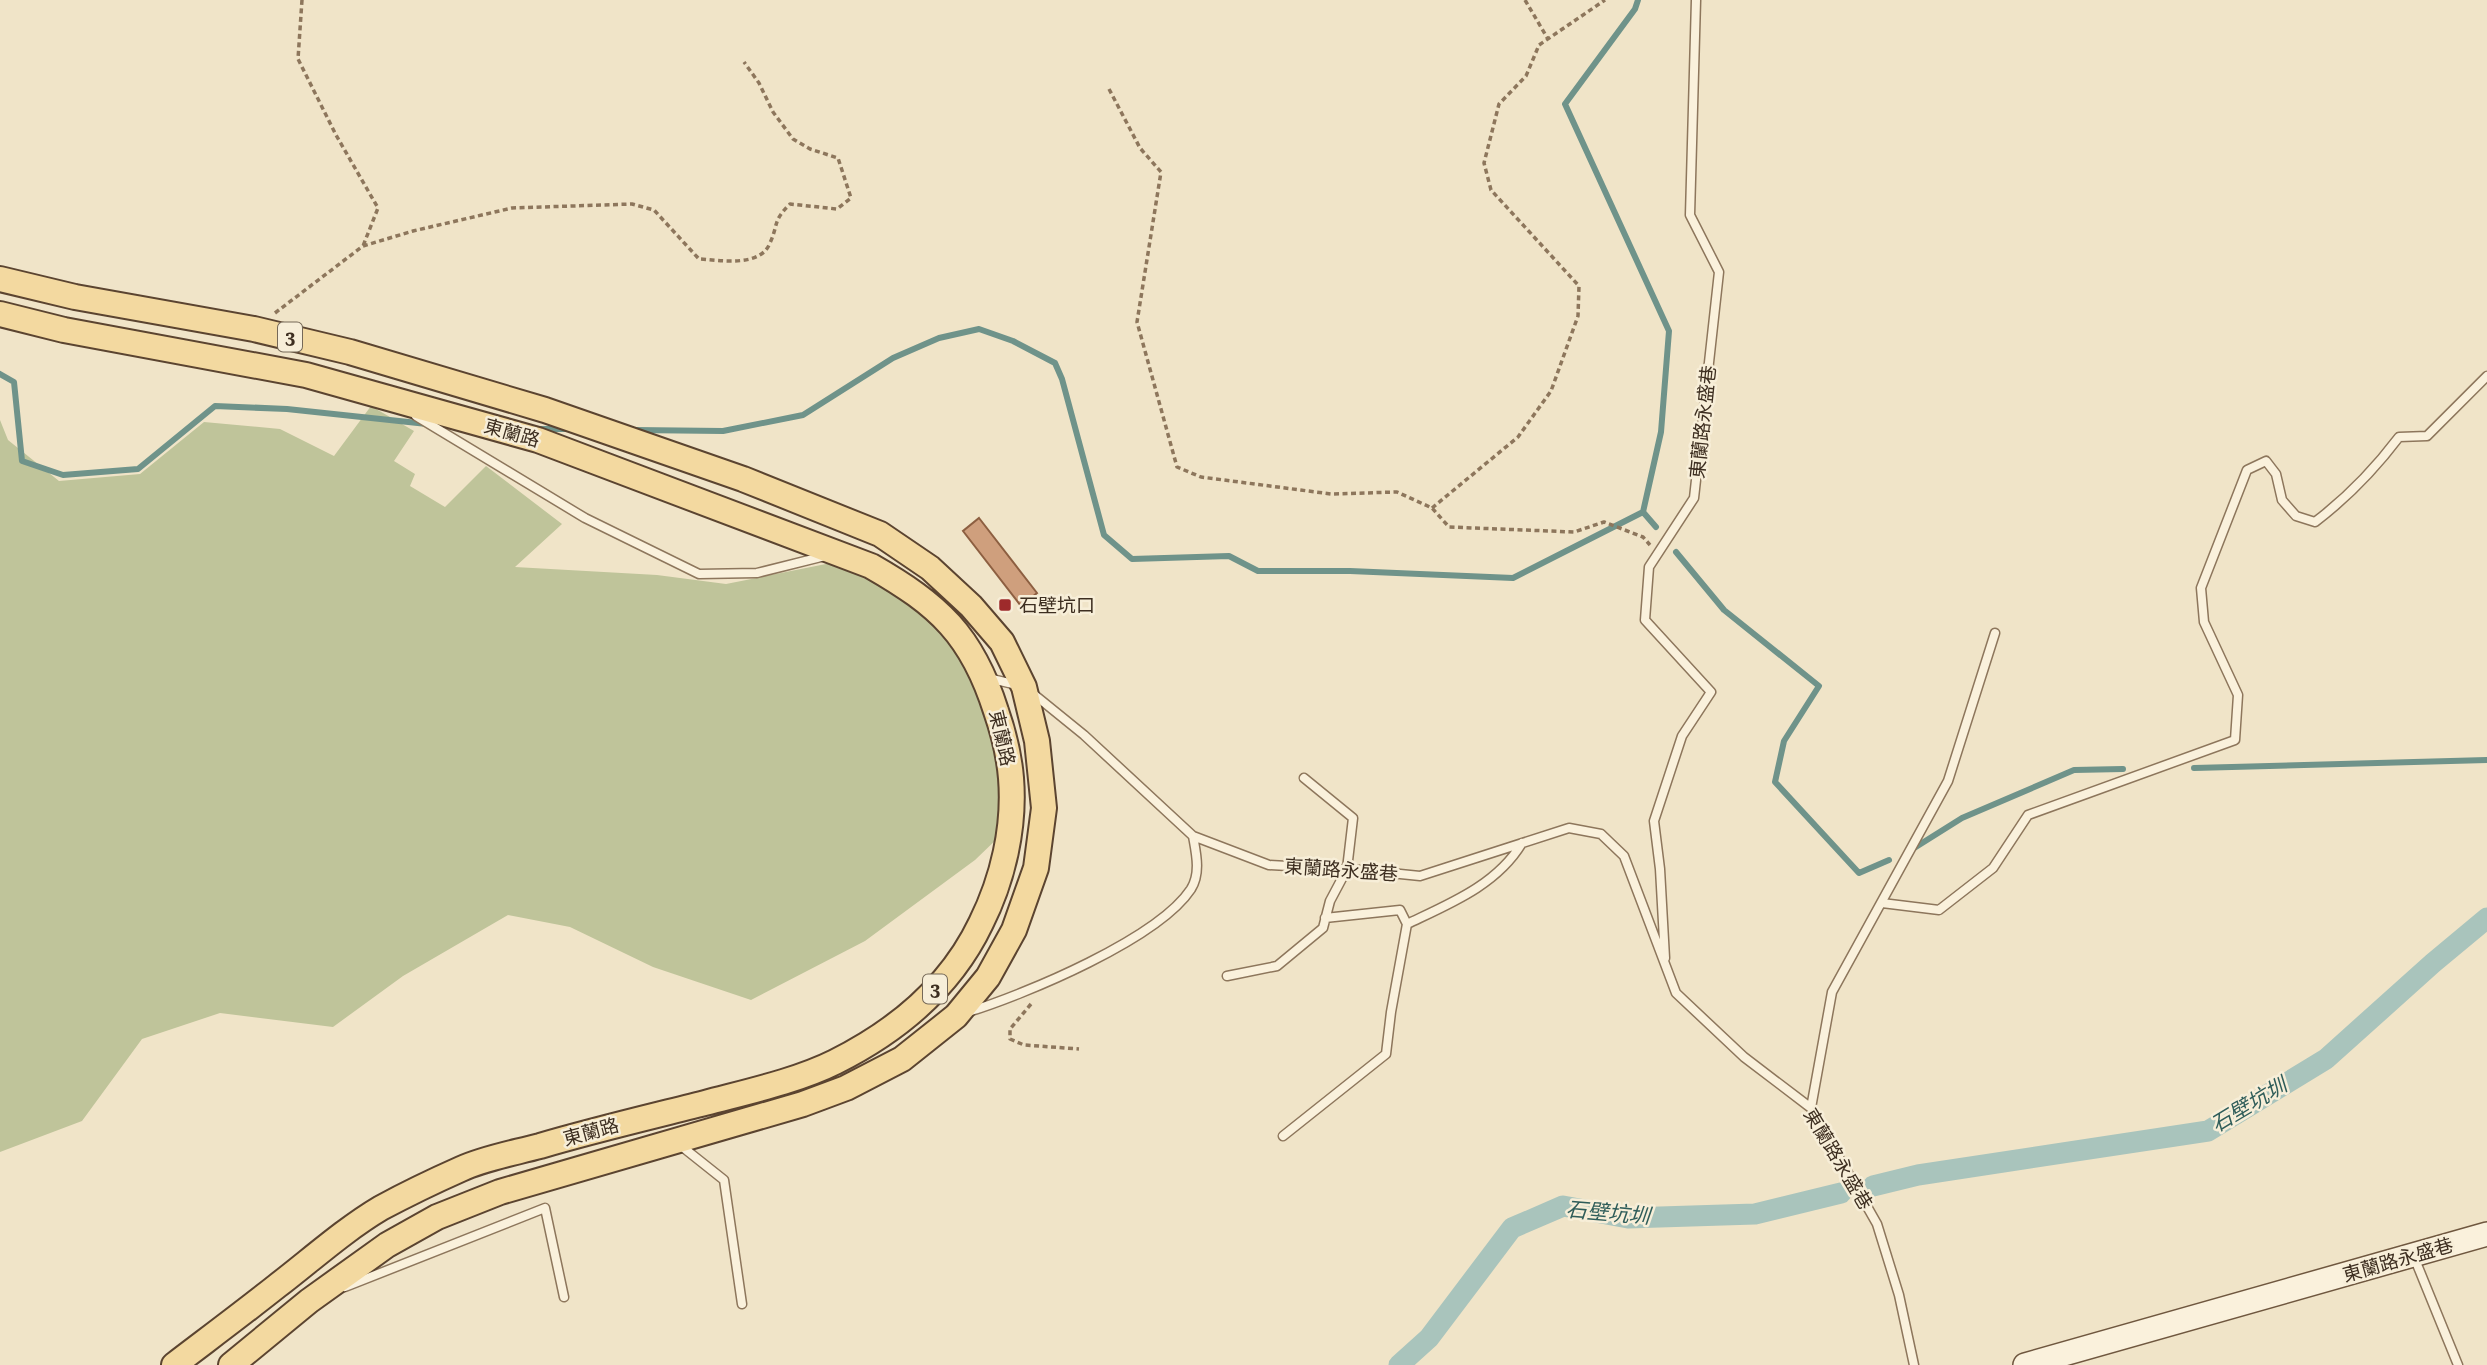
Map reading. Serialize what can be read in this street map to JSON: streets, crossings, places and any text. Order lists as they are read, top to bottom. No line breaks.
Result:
{"streets":{"main road":["3","東蘭路"],"street":["東蘭路永盛巷"]},"crossings":[["東蘭路永盛巷","東蘭路"]],"water":["石壁坑圳"],"places":{"transit":["石壁坑口"]}}
